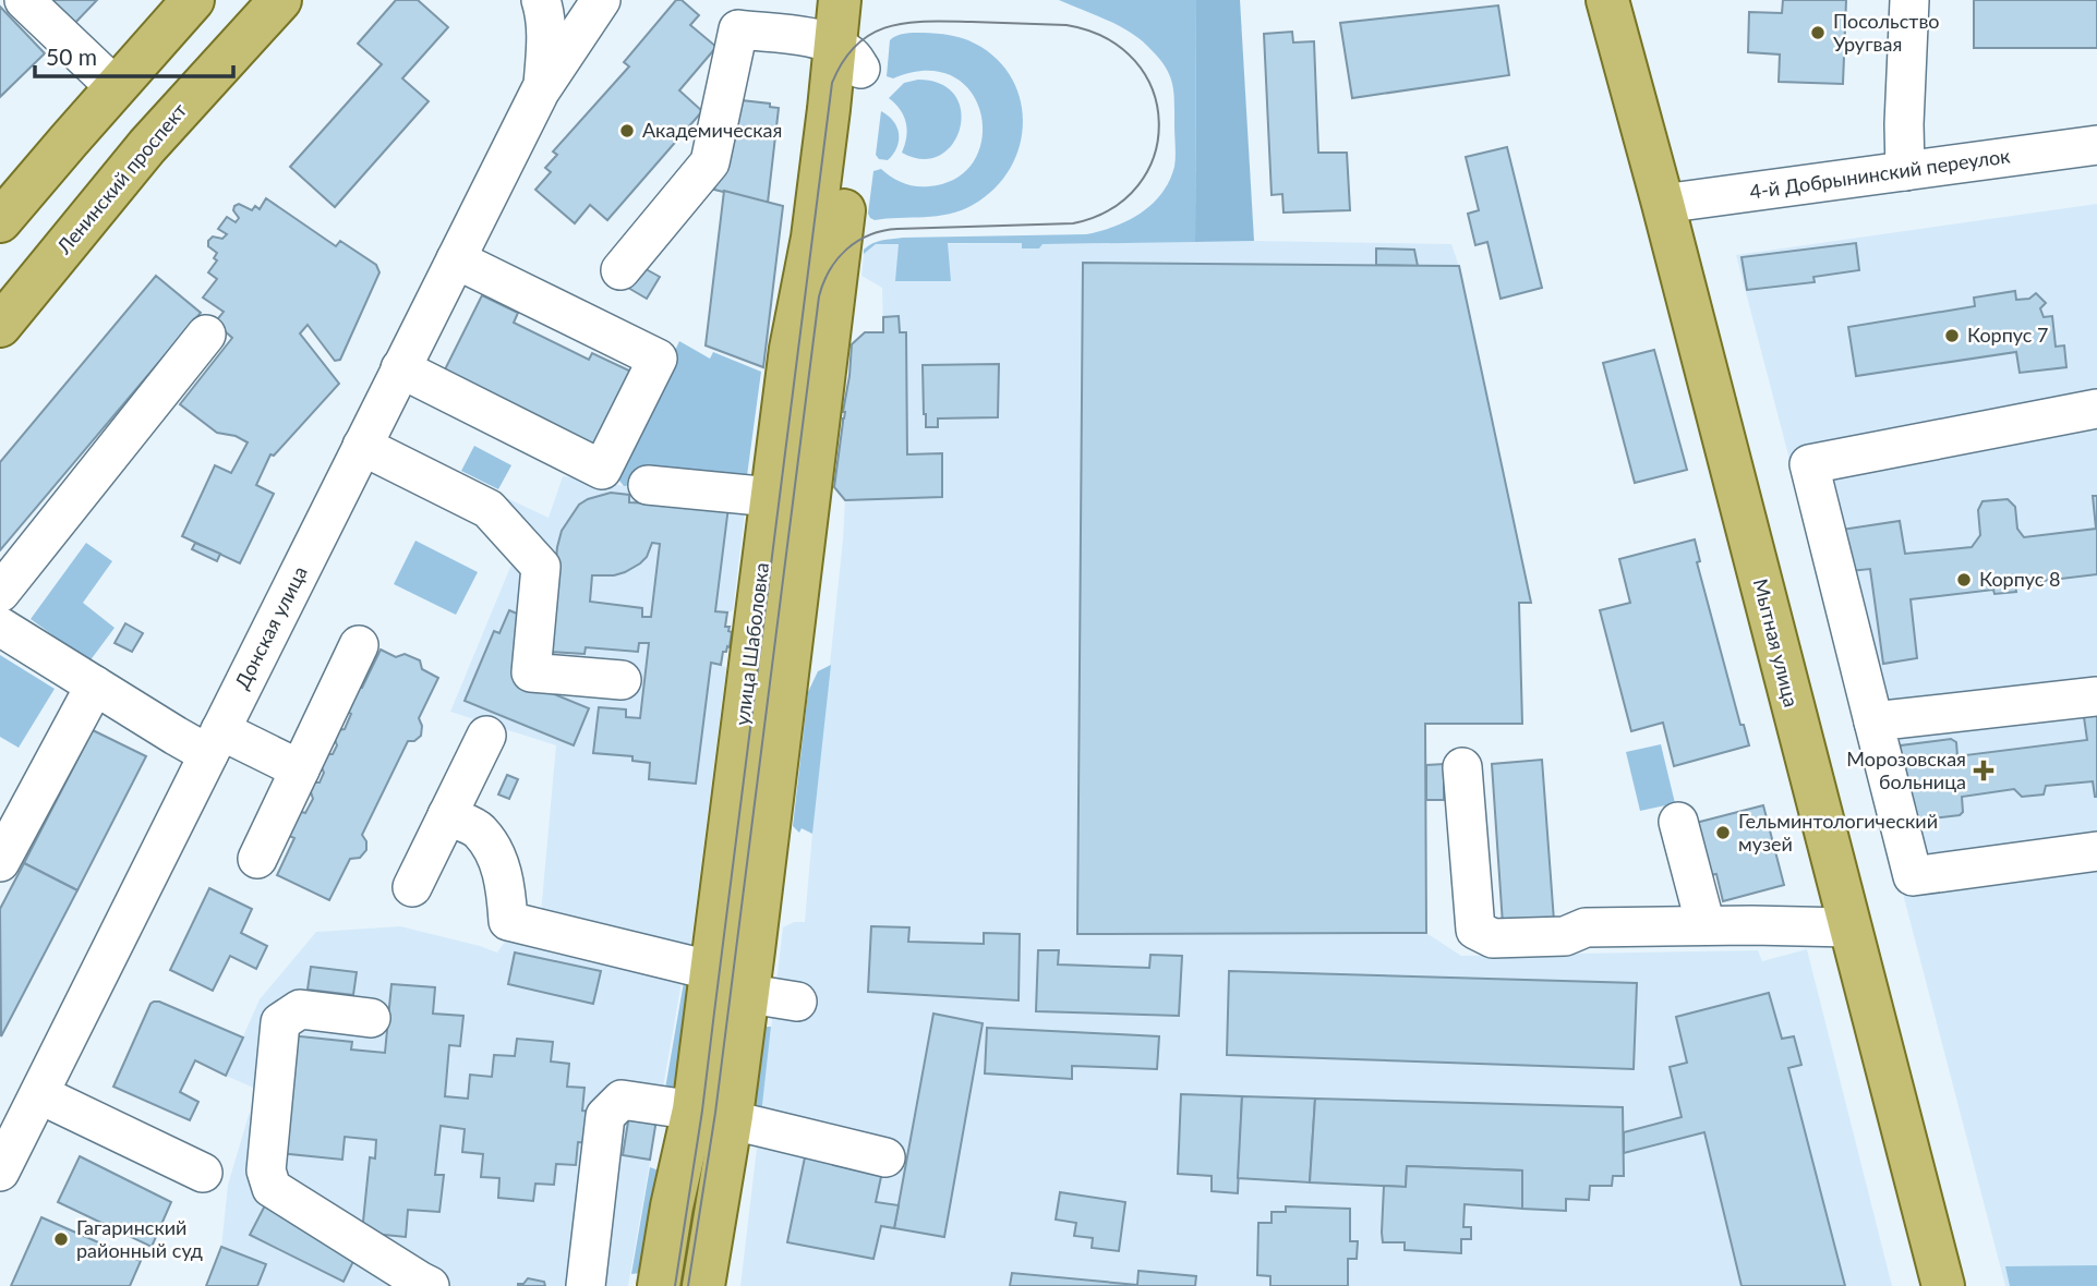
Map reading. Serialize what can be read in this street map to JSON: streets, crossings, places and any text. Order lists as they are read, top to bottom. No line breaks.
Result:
{"streets":{"main road":["Ленинский проспект","Мытная улица","улица Шаболовка"],"street":["4-й Добрынинский переулок","Донская улица"]},"crossings":[["4-й Добрынинский переулок","Мытная улица"]],"places":{"other":["Посольство Уругвая","Академическая","Корпус 7","Корпус 8","Гельминтологический музей","Гагаринский районный суд"],"health":["Морозовская больница"]},"scale_bar":"50 m"}
